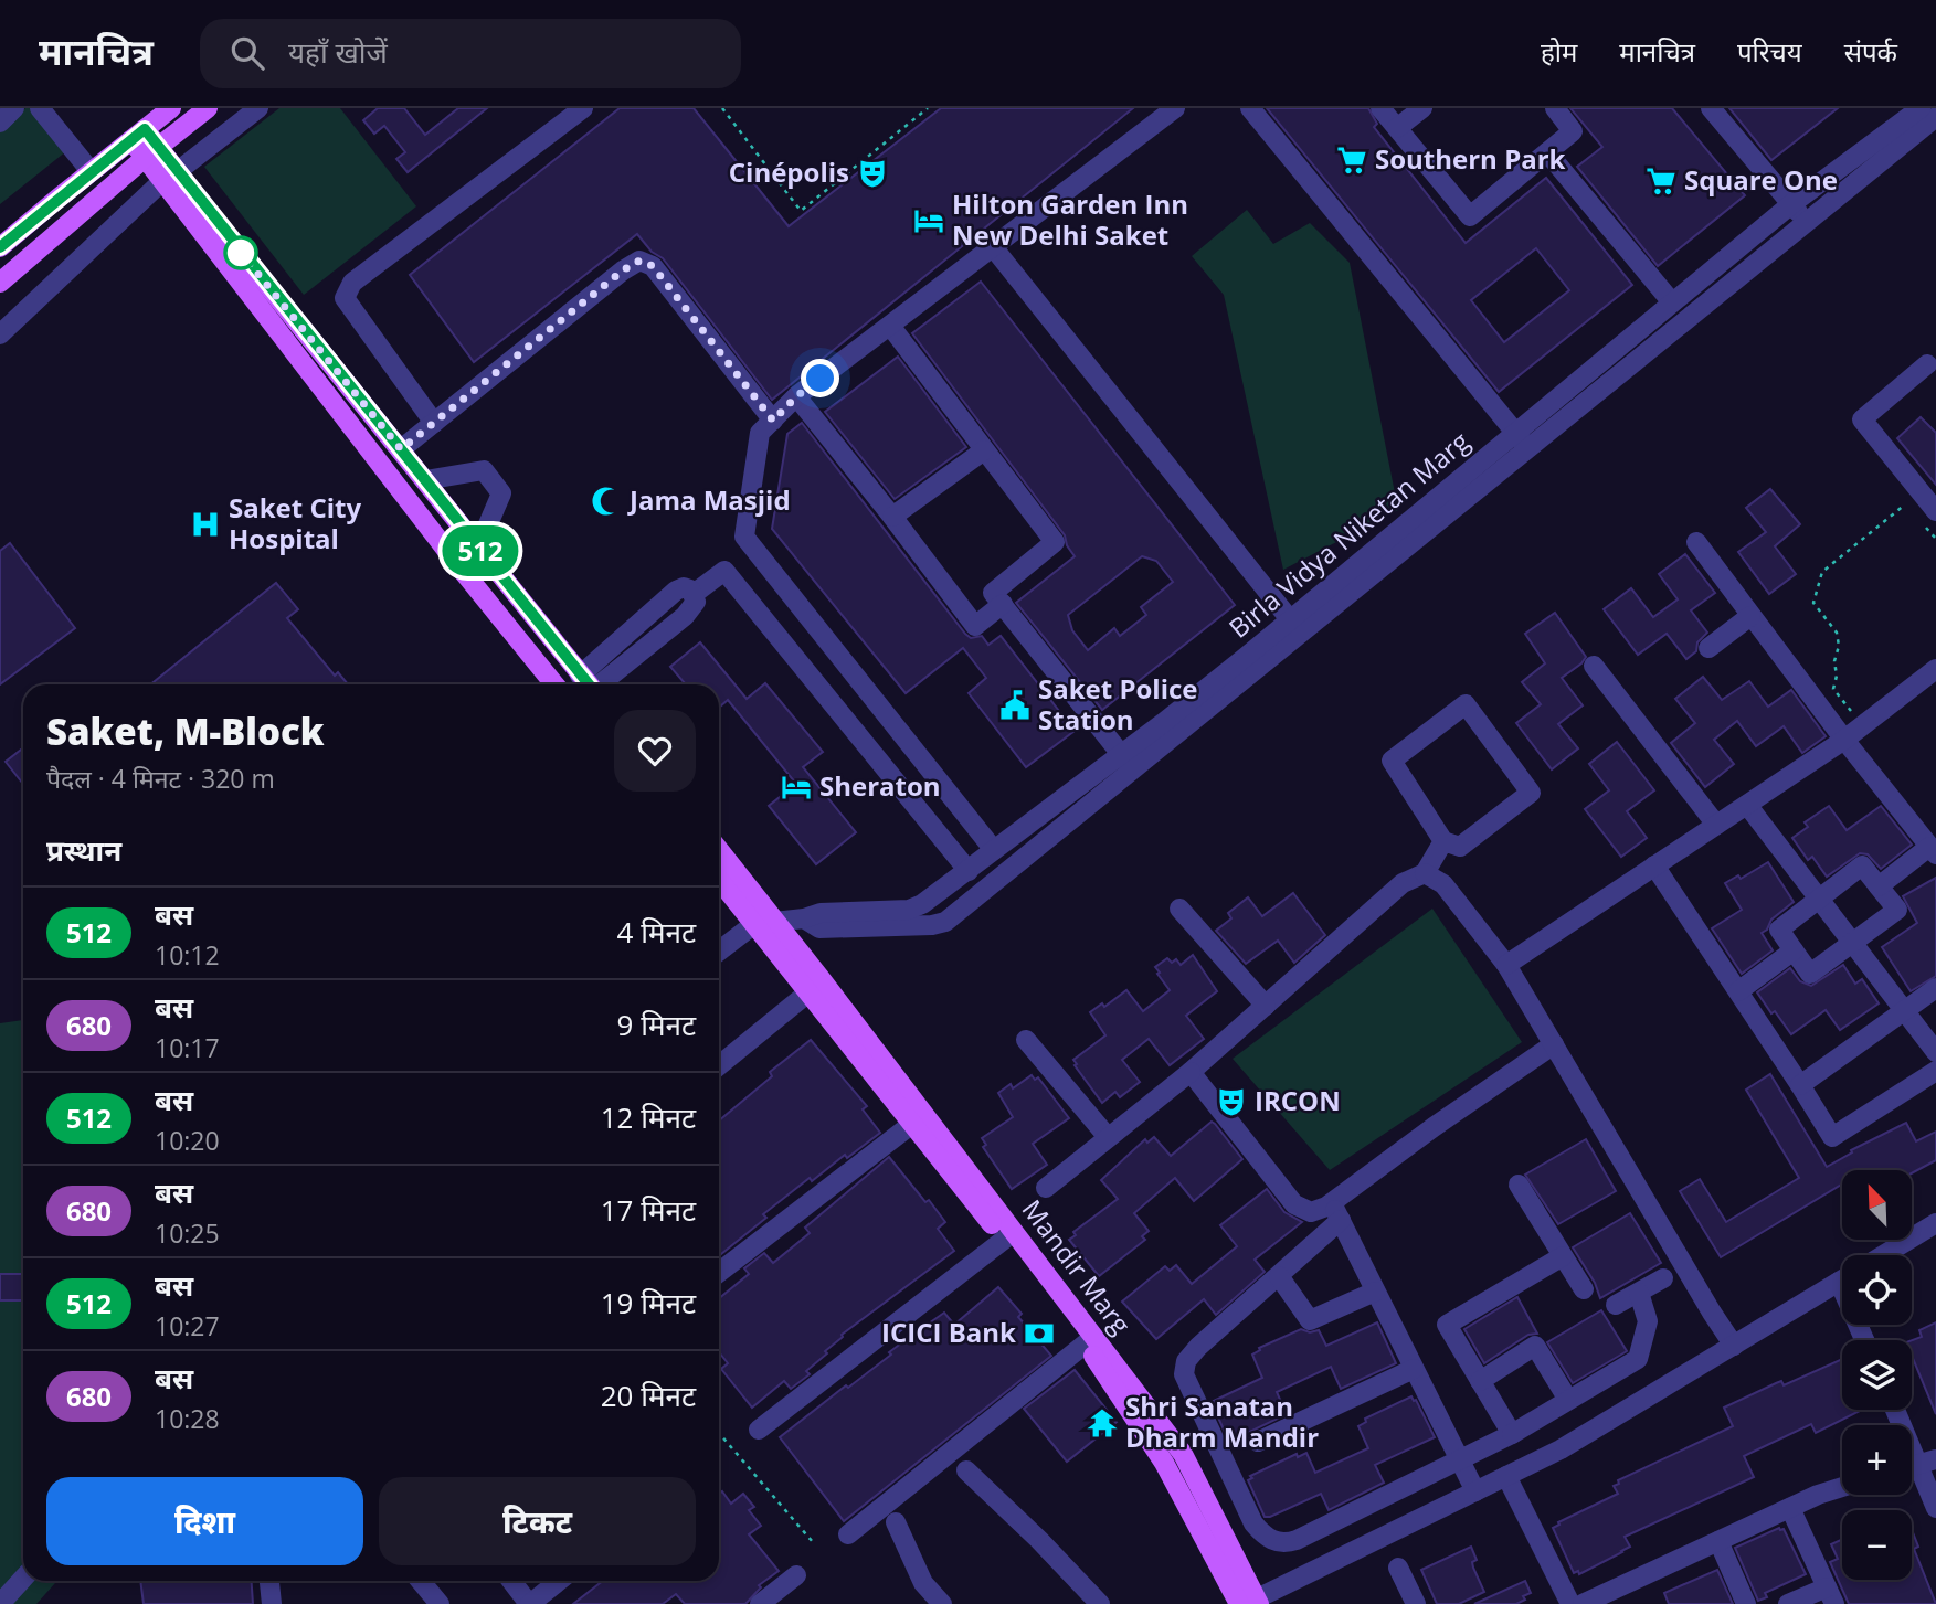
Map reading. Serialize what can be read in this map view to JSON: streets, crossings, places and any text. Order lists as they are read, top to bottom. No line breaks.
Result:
{"streets":{"main road":["Mandir Marg"],"street":["Birla Vidya Niketan Marg"]},"places":{"supermarket":["Southern Park","Square One"],"theatre":["Cinépolis","IRCON"],"hotel":["Hilton Garden Inn New Delhi Saket","Sheraton"],"mosque":["Jama Masjid"],"hospital":["Saket City Hospital"],"public building":["Saket Police Station"],"bank":["ICICI Bank"],"temple":["Shri Sanatan Dharm Mandir"]},"lines":["bus line 512"],"north":"top left","page":{"header":"मानचित्र","search":"यहाँ खोजें","nav":["होम","मानचित्र","परिचय","संपर्क"],"on_map":"512","heading":[["Saket, M-Block","पैदल · 4 मिनट · 320 m"],"प्रस्थान"],"list":[{"mark":"512","name":"बस","note":"10:12","value":"4 मिनट"},{"mark":"680","name":"बस","note":"10:17","value":"9 मिनट"},{"mark":"512","name":"बस","note":"10:20","value":"12 मिनट"},{"mark":"680","name":"बस","note":"10:25","value":"17 मिनट"},{"mark":"512","name":"बस","note":"10:27","value":"19 मिनट"},{"mark":"680","name":"बस","note":"10:28","value":"20 मिनट"}],"map_buttons":["+","−"],"buttons":["दिशा","टिकट"]}}
